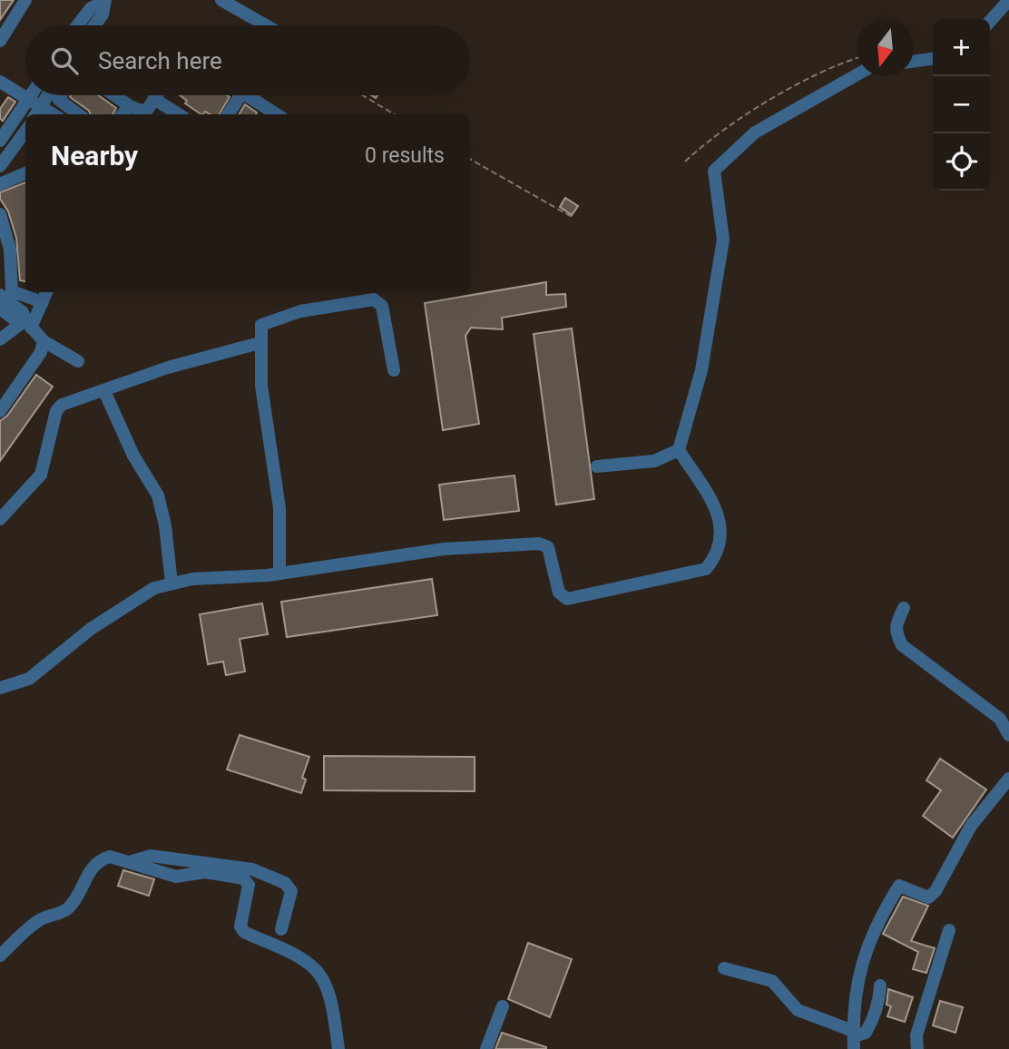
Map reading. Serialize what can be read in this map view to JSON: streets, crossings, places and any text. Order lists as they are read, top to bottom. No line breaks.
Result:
{"north":"bottom","page":{"map_buttons":["+","−"],"search":"Search here","heading":["Nearby","0 results"]}}
